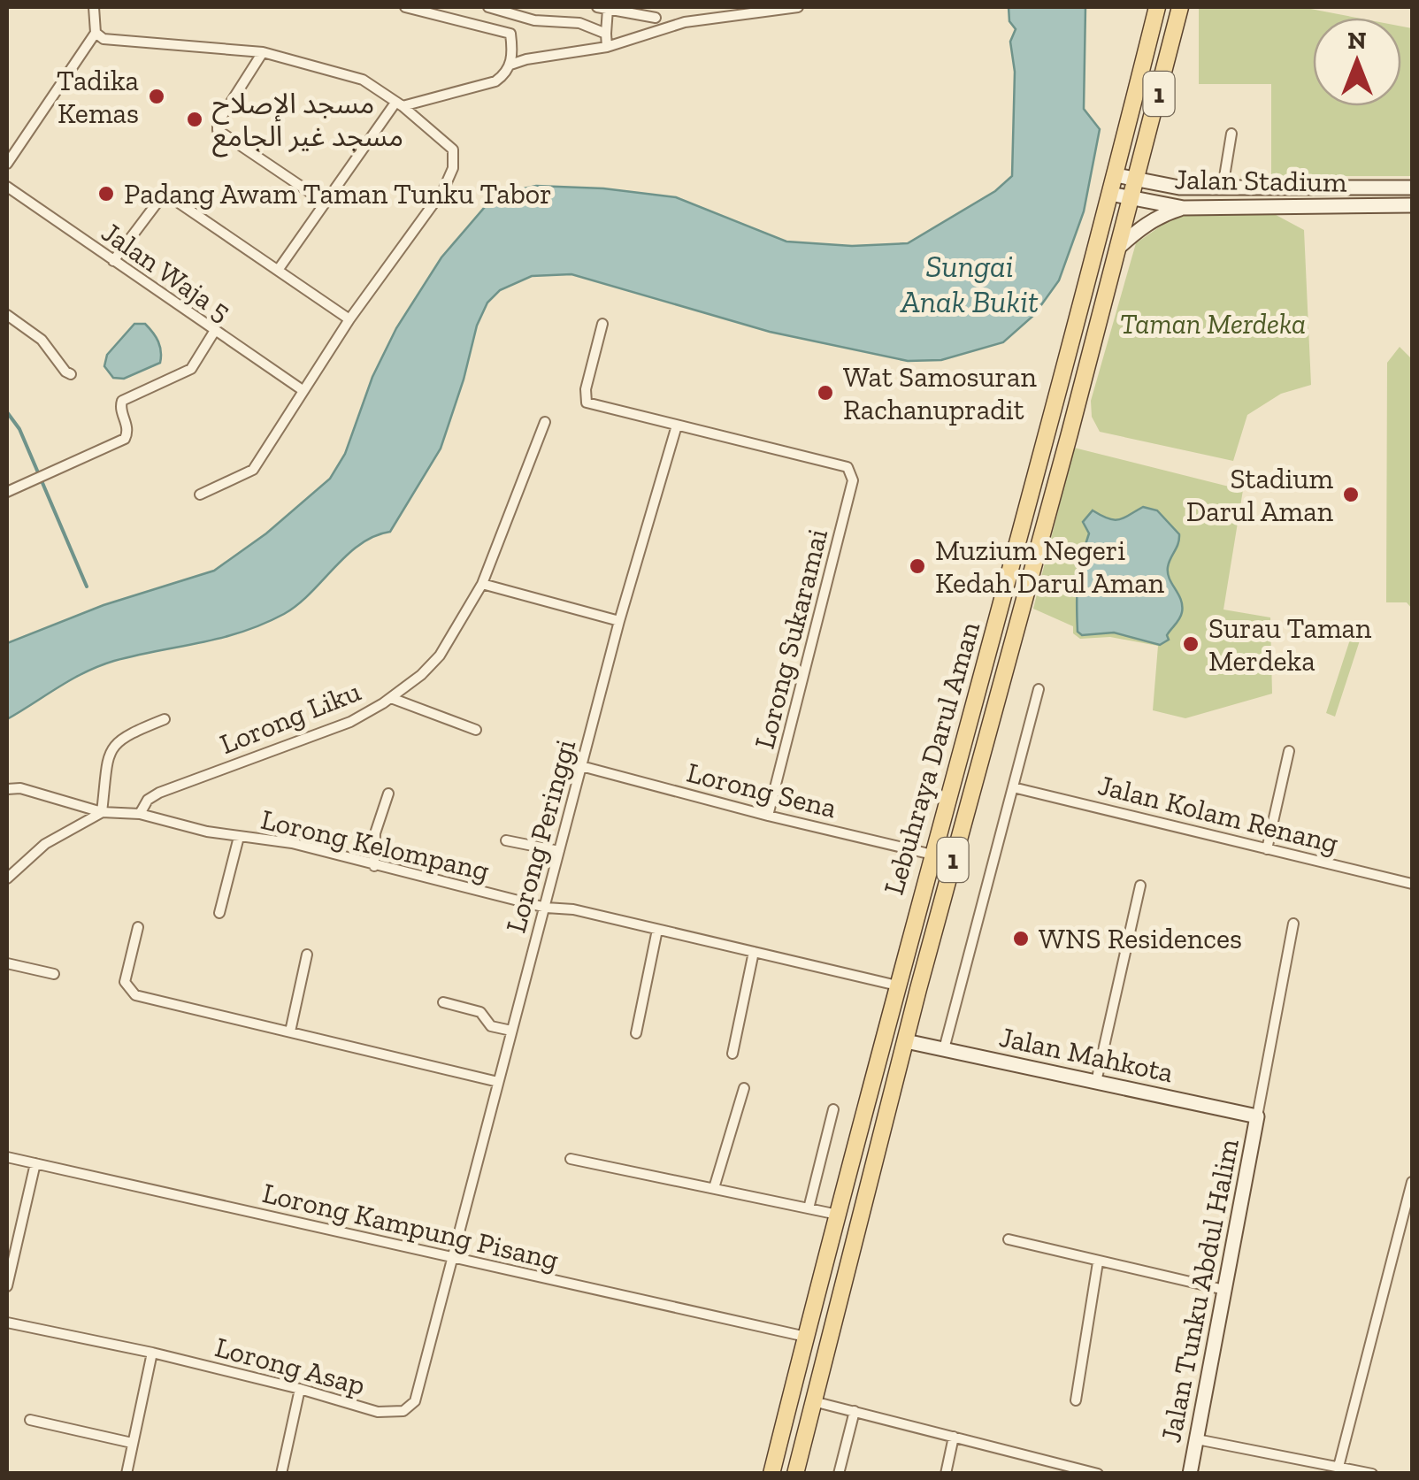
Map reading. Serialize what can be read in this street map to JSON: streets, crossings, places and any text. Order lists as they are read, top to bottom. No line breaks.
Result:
{"streets":{"main road":["1","Lebuhraya Darul Aman"],"street":["Jalan Stadium","Jalan Waja 5","Lorong Sukaramai","Lorong Liku","Lorong Sena","Jalan Kolam Renang","Lorong Peringgi","Lorong Kelompang","Jalan Mahkota","Lorong Kampung Pisang","Jalan Tunku Abdul Halim","Lorong Asap"]},"crossings":[["Jalan Stadium","Lebuhraya Darul Aman"],["Lorong Sukaramai","Lorong Sena"],["Lorong Sukaramai","Lorong Peringgi"],["Lorong Liku","Lorong Kelompang"],["Lebuhraya Darul Aman","Lorong Sena"],["Lebuhraya Darul Aman","Lorong Kelompang"],["Lebuhraya Darul Aman","Jalan Mahkota"],["Lebuhraya Darul Aman","Lorong Kampung Pisang"],["Lorong Sena","Lorong Peringgi"],["Lorong Peringgi","Lorong Kelompang"],["Lorong Peringgi","Lorong Kampung Pisang"],["Lorong Peringgi","Lorong Asap"],["Jalan Mahkota","Jalan Tunku Abdul Halim"],["Lorong Kampung Pisang","Lorong Asap"]],"water":["Sungai Anak Bukit"],"parks":["Taman Merdeka"],"places":["Tadika Kemas","مسجد الإصلاح مسجد غير الجامع","Padang Awam Taman Tunku Tabor","Wat Samosuran Rachanupradit","Stadium Darul Aman","Muzium Negeri Kedah Darul Aman","Surau Taman Merdeka","WNS Residences"],"north":"top"}
